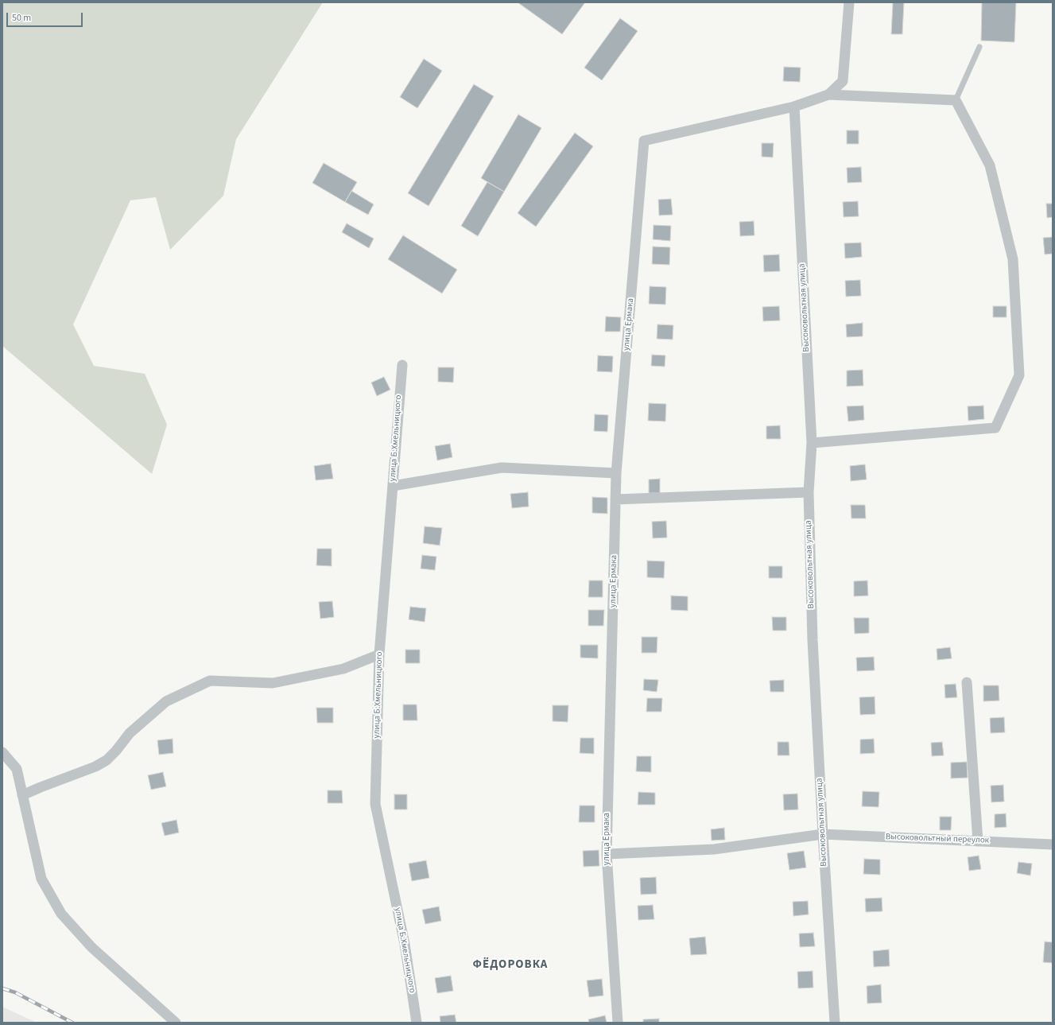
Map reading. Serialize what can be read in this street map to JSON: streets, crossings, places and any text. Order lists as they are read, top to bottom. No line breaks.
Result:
{"streets":{"street":["Высоковольтная улица","улица Ермака","улица Б.Хмельницкого","Высоковольтный переулок"]},"crossings":[["Высоковольтная улица","улица Ермака"],["Высоковольтная улица","Высоковольтный переулок"],["улица Ермака","Высоковольтный переулок"]],"districts":["ФЁДОРОВКА"],"scale_bar":"50 m"}
